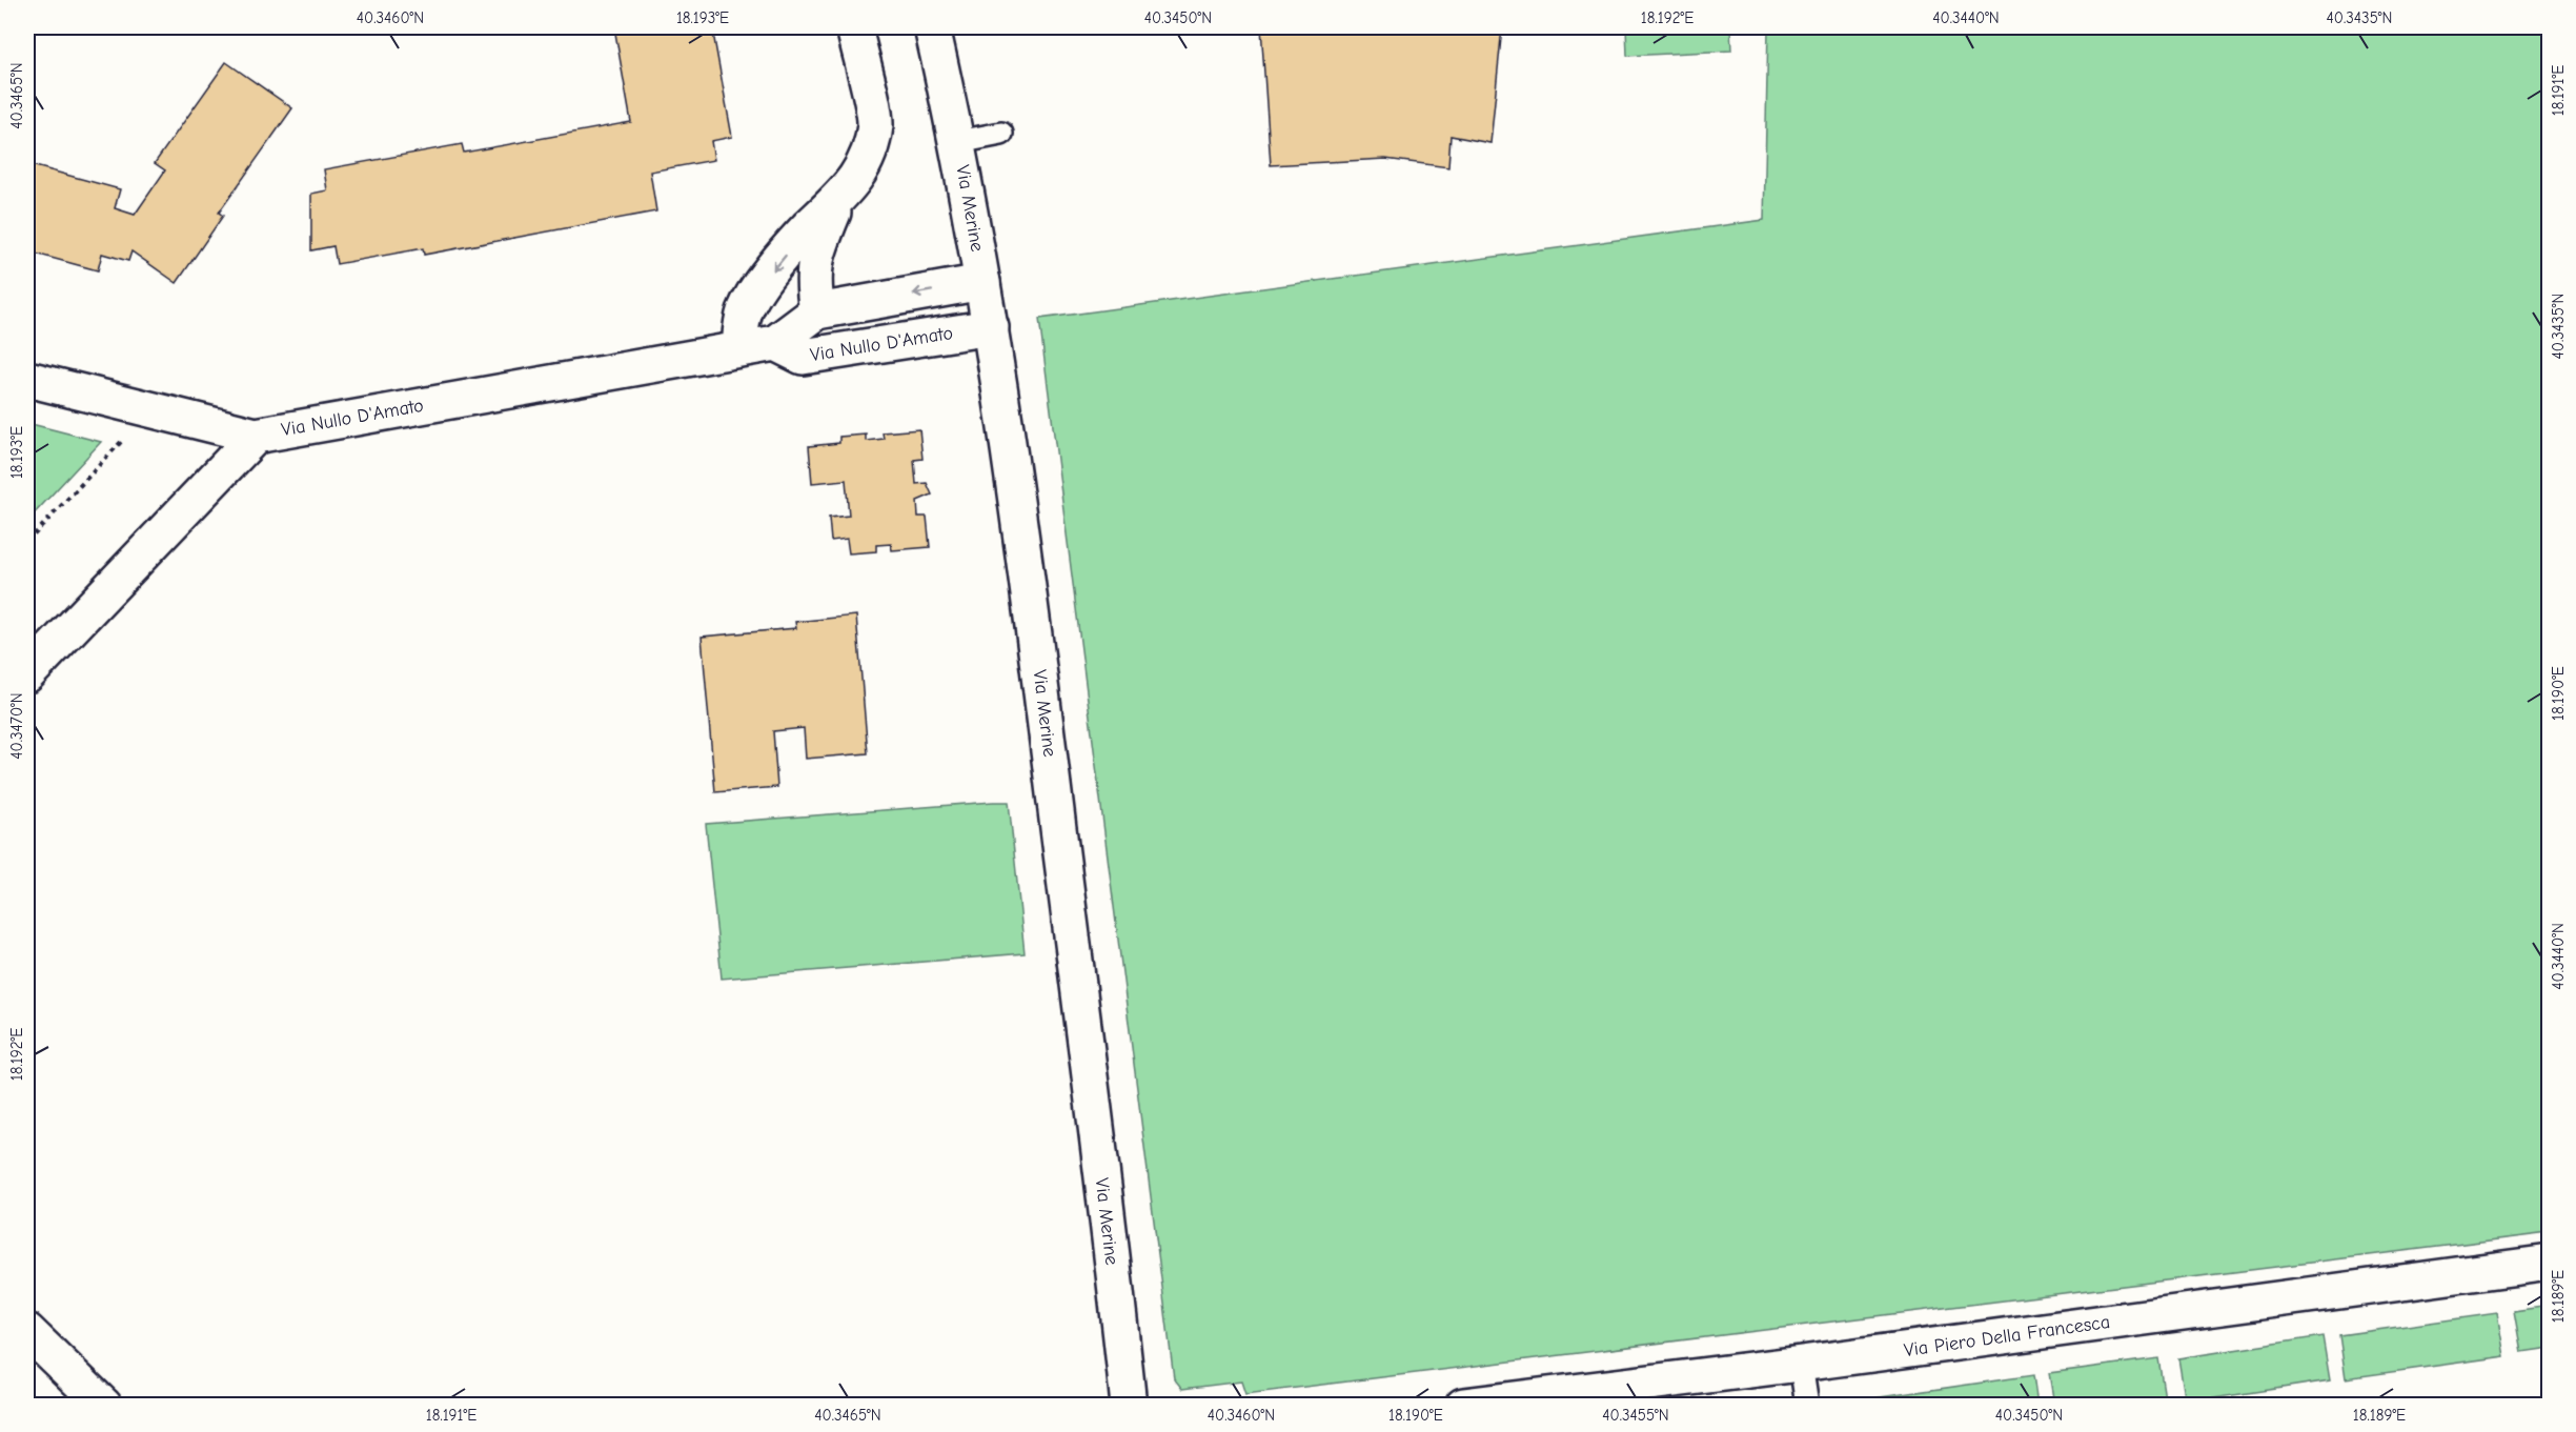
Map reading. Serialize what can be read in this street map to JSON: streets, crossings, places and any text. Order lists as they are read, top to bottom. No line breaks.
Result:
{"streets":{"street":["Via Merine","Via Nullo D'Amato","Via Piero Della Francesca"]},"crossings":[["Via Merine","Via Nullo D'Amato"]],"coordinates":["40.3460°N","18.193°E","40.3450°N","18.192°E","40.3440°N","40.3435°N","18.191°E","40.3465°N","18.190°E","40.3470°N","18.189°E","40.3455°N"]}
